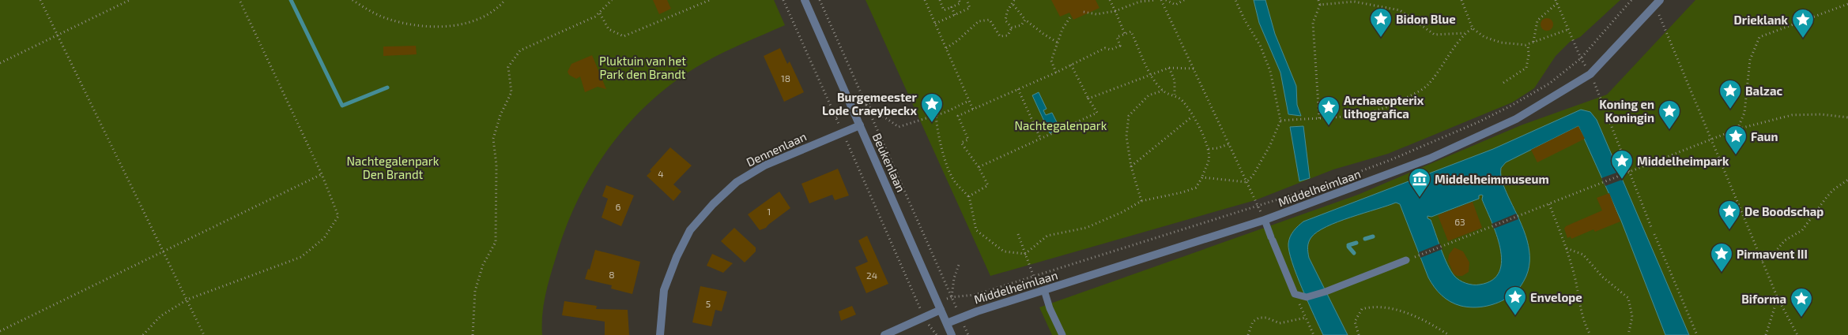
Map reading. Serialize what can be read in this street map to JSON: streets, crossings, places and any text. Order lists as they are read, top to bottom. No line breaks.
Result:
{"streets":{"street":["Dennenlaan","Beukenlaan","Middelheimlaan"]},"crossings":[["Dennenlaan","Beukenlaan"],["Beukenlaan","Middelheimlaan"]],"parks":["Pluktuin van het Park den Brandt","Nachtegalenpark","Nachtegalenpark Den Brandt"],"places":{"place":["Bidon Blue","Drieklank","Balzac","Burgemeester Lode Craeybeckx","Archaeopterix lithografica","Koning en Koningin","Faun","Middelheimpark","De Boodschap","Pirmavent III","Envelope","Biforma"],"museum":["Middelheimmuseum"]},"house_numbers":["18","4","6","1","63","8","24","5"]}
